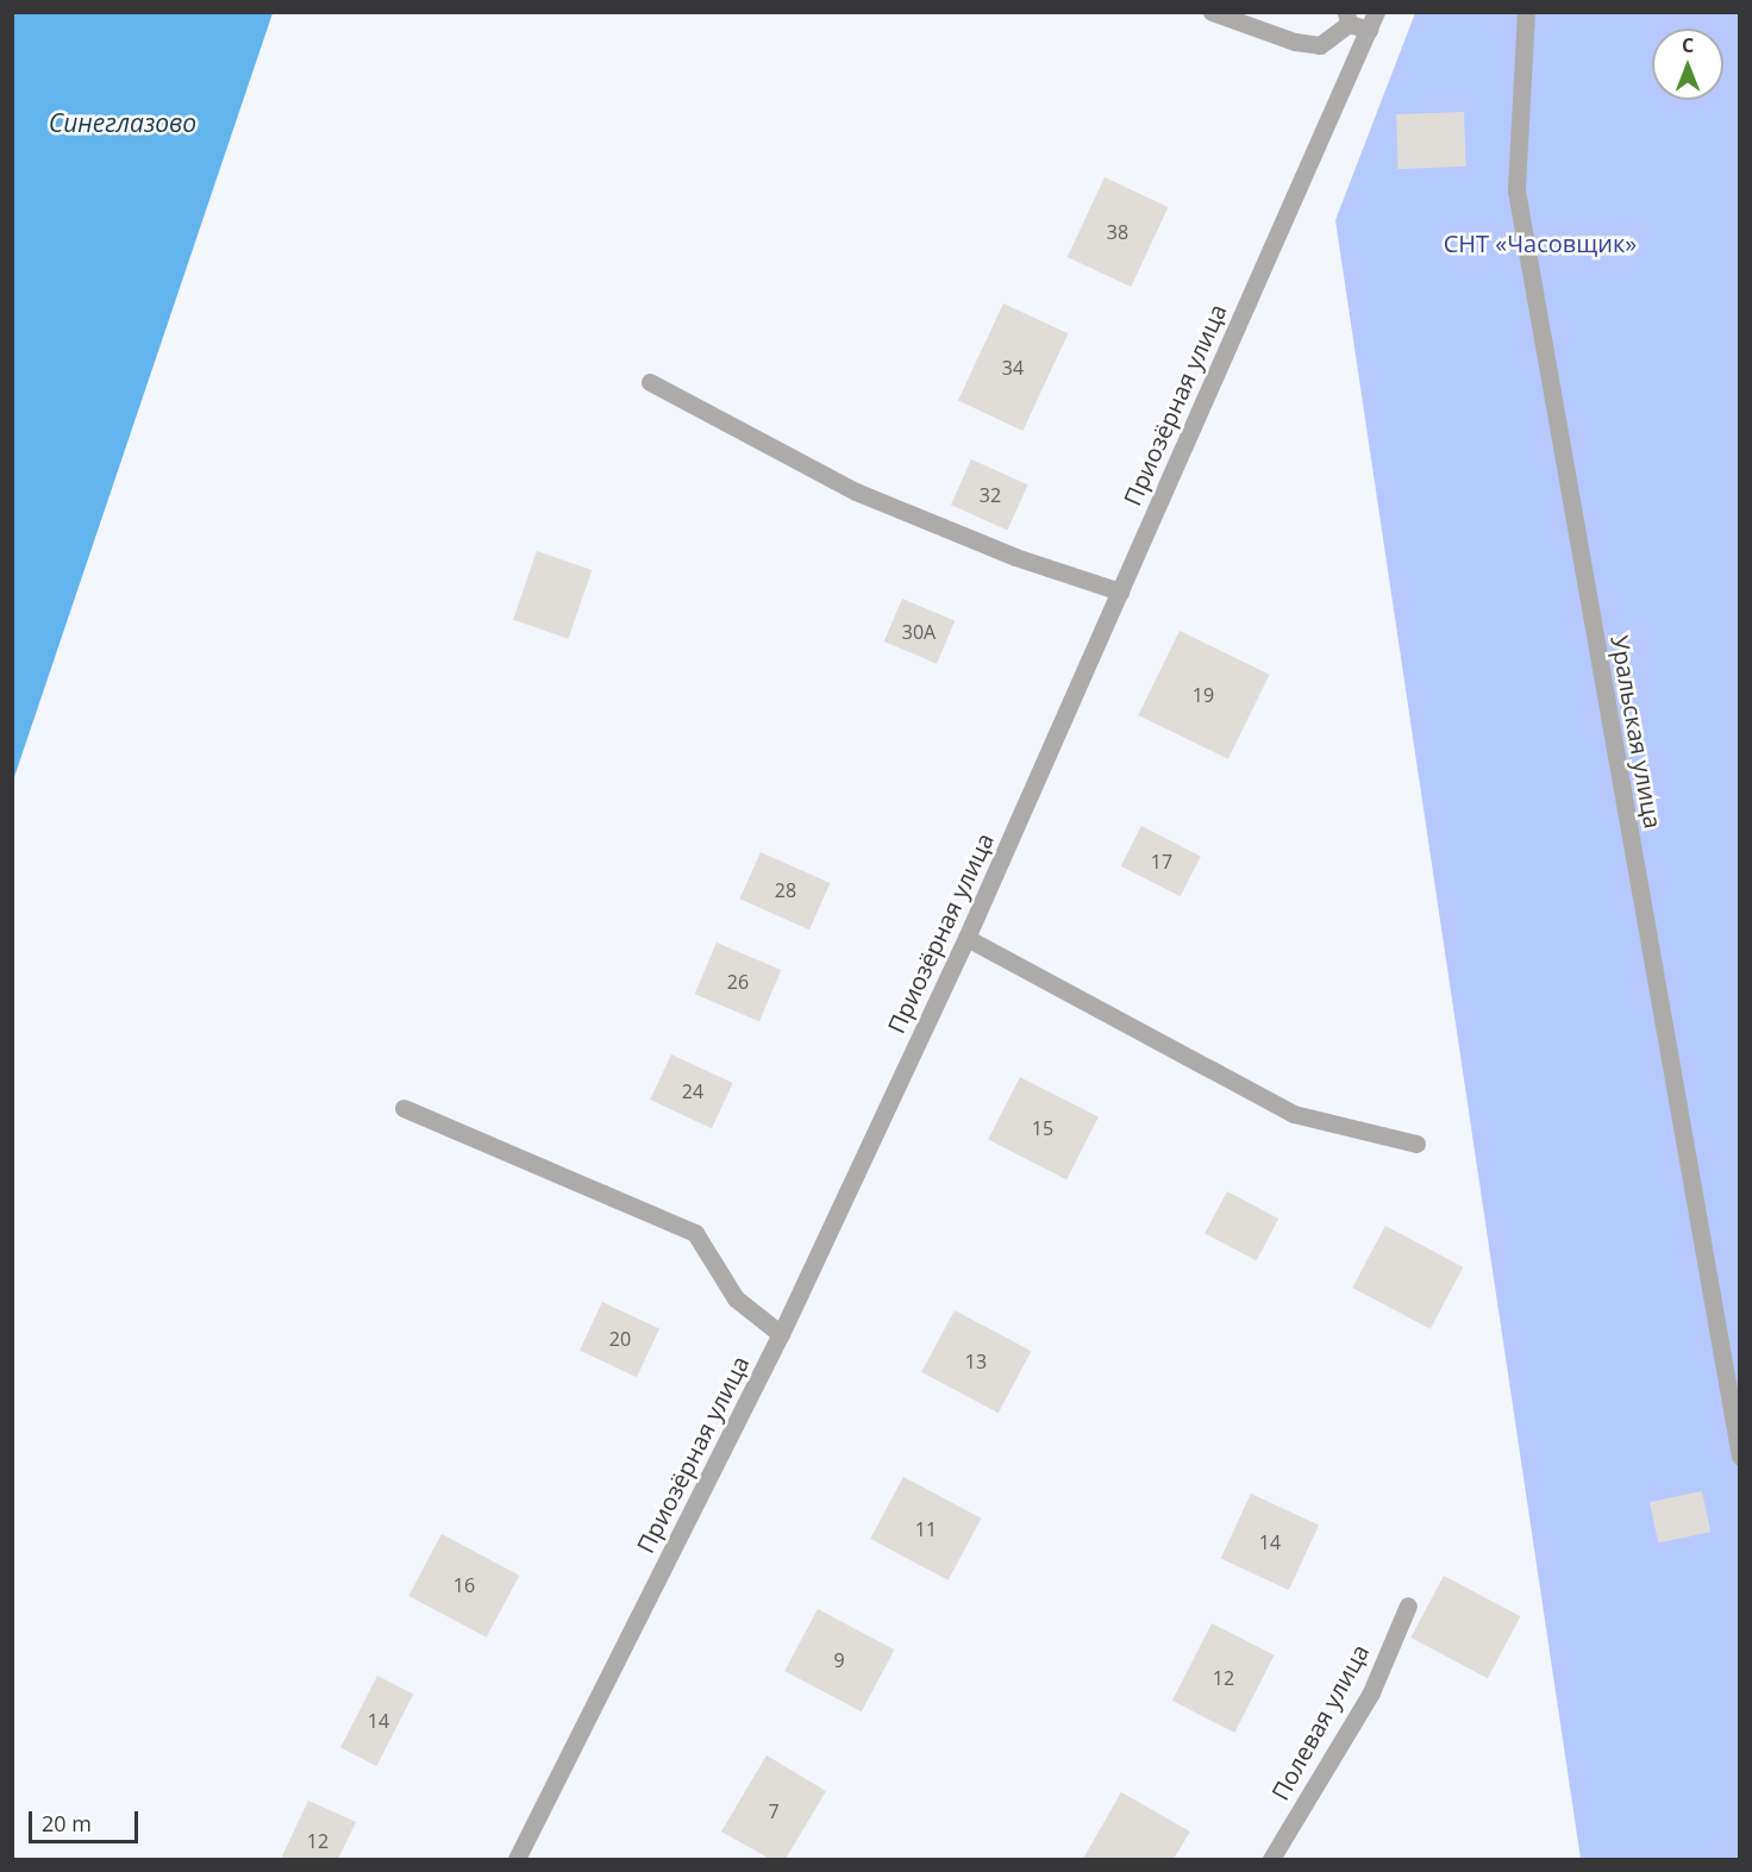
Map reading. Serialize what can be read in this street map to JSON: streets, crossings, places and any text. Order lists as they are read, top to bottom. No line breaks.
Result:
{"streets":{"street":["Приозёрная улица","Уральская улица","Полевая улица"]},"water":["Синеглазово"],"parks":["СНТ «Часовщик»"],"house_numbers":["38","34","32","30А","19","17","28","26","24","15","20","13","11","14","16","9","12","14","7","12"],"scale_bar":"20 m","north":"top"}
